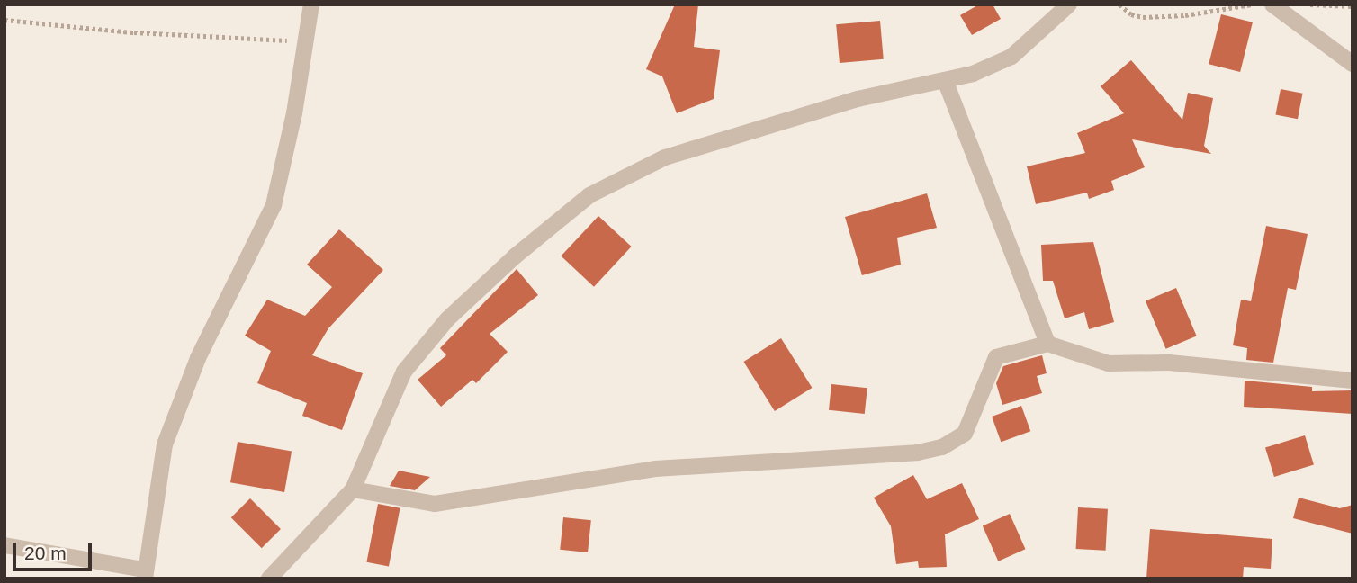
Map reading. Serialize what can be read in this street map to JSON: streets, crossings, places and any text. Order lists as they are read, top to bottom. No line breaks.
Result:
{"scale_bar":"20 m"}
